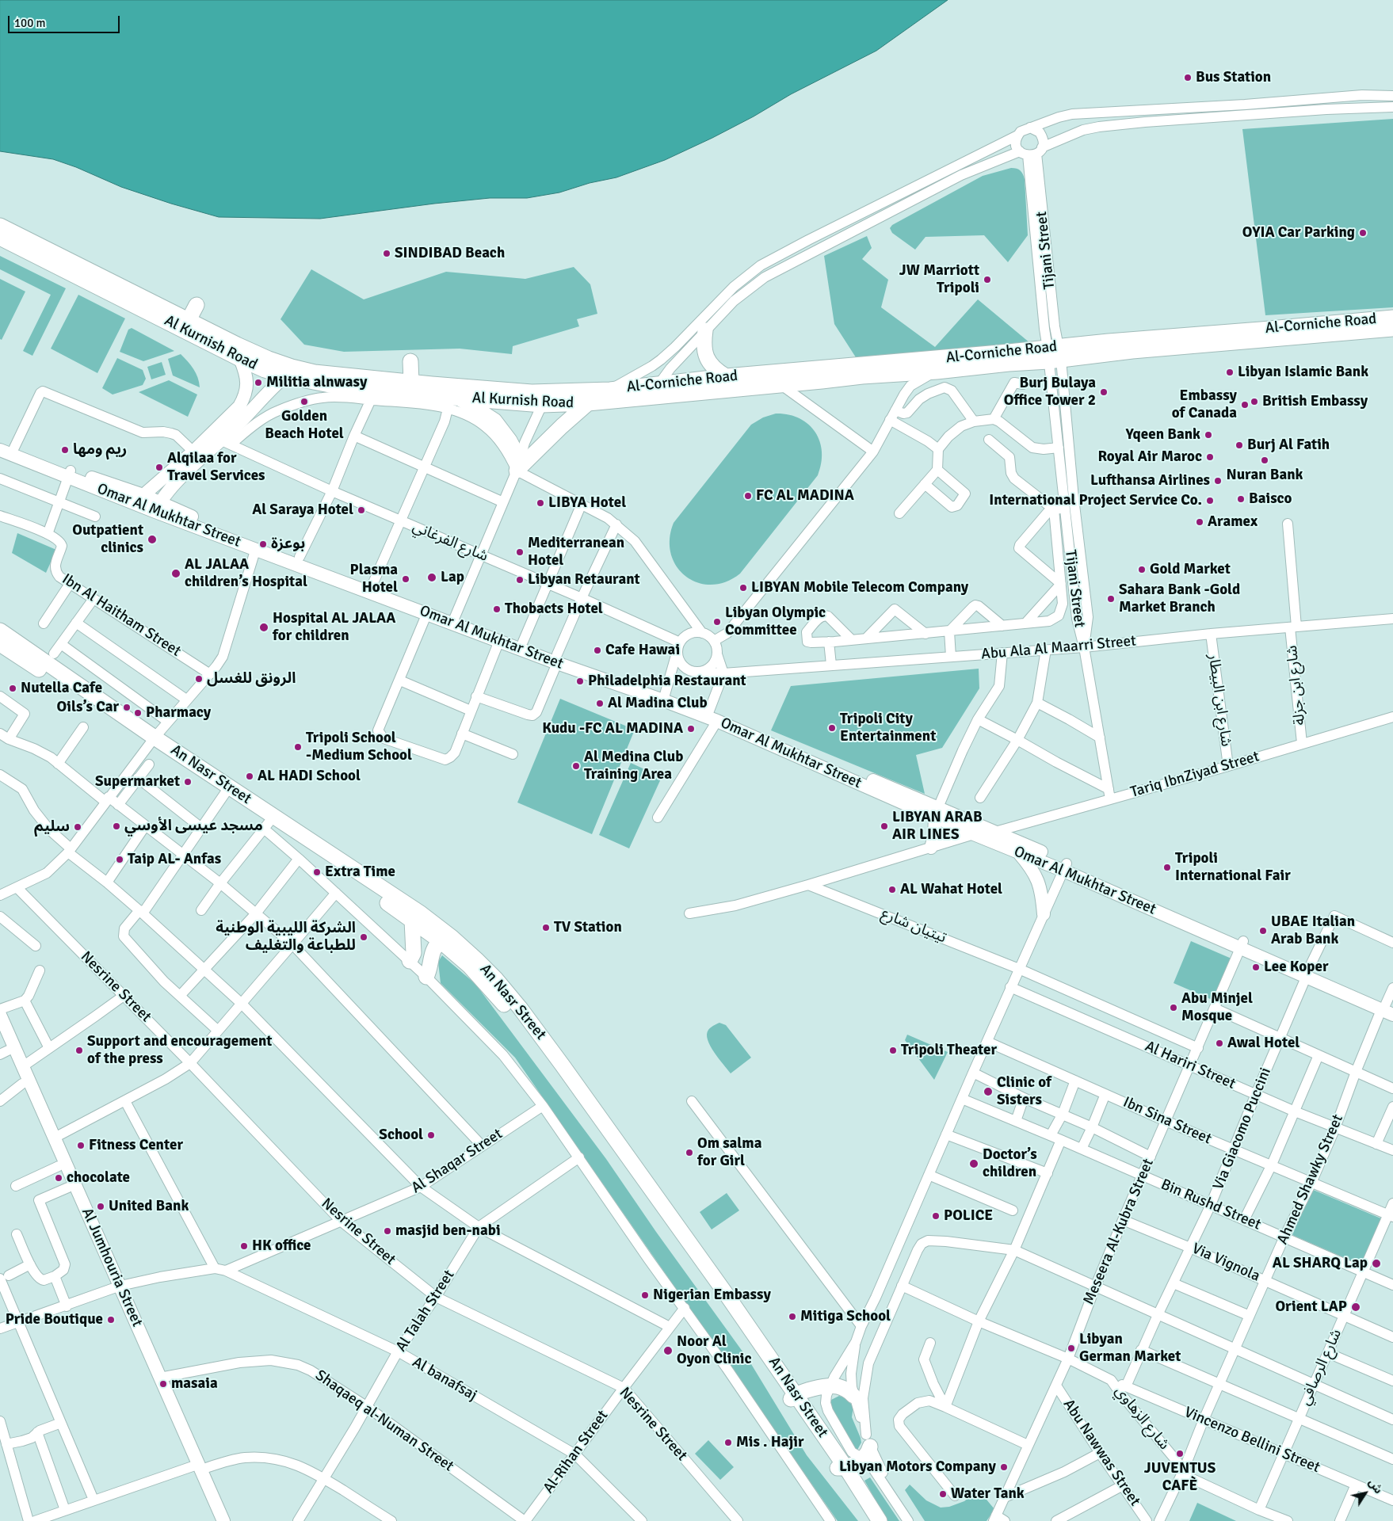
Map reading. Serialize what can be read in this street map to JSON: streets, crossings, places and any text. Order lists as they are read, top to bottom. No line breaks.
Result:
{"streets":{"highway":["Al-Corniche Road","Al Kurnish Road","An Nasr Street"],"main road":["Omar Al Mukhtar Street","Al Jumhouria Street"],"street":["Tijani Street","شارع الفرغاني","Ibn Al Haitham Street","Abu Ala Al Maarri Street","شارع ابن جزلة","شارع ابن البيطار","Tariq IbnZiyad Street","تيتيان شارع","Nesrine Street","Al Hariri Street","Ibn Sina Street","Via Giacomo Puccini","Al Shaqar Street","Ahmed Shawky Street","Bin Rushd Street","Meseera Al-Kubra Street","Via Vignola","Al Talah Street","شارع الرصافي","Al banafsaj","شارع الزهاوي","Shaqaeq al-Numan Street","Vincenzo Bellini Street","Al-Rihan Street","Abu Nawwas Street"]},"crossings":[["Tijani Street","Al-Corniche Road"],["Tijani Street","Abu Ala Al Maarri Street"],["Al-Corniche Road","Al Kurnish Road"],["Omar Al Mukhtar Street","Tariq IbnZiyad Street"],["Omar Al Mukhtar Street","Via Giacomo Puccini"],["Omar Al Mukhtar Street","Ahmed Shawky Street"],["Omar Al Mukhtar Street","Meseera Al-Kubra Street"],["شارع الفرغاني","Abu Ala Al Maarri Street"],["Abu Ala Al Maarri Street","شارع ابن جزلة"],["Abu Ala Al Maarri Street","شارع ابن البيطار"],["شارع ابن جزلة","Tariq IbnZiyad Street"],["شارع ابن البيطار","Tariq IbnZiyad Street"],["تيتيان شارع","Meseera Al-Kubra Street"],["Nesrine Street","Al Shaqar Street"],["Nesrine Street","Al Talah Street"],["Nesrine Street","Al-Rihan Street"],["Al Hariri Street","Via Giacomo Puccini"],["Al Hariri Street","Ahmed Shawky Street"],["Al Hariri Street","Meseera Al-Kubra Street"],["Ibn Sina Street","Via Giacomo Puccini"],["Ibn Sina Street","Ahmed Shawky Street"],["Ibn Sina Street","Meseera Al-Kubra Street"],["Ibn Sina Street","شارع الرصافي"],["Via Giacomo Puccini","Bin Rushd Street"],["Via Giacomo Puccini","Via Vignola"],["Via Giacomo Puccini","Vincenzo Bellini Street"],["Al Shaqar Street","Al banafsaj"],["Ahmed Shawky Street","Bin Rushd Street"],["Ahmed Shawky Street","Via Vignola"],["Ahmed Shawky Street","شارع الزهاوي"],["Ahmed Shawky Street","Vincenzo Bellini Street"],["Bin Rushd Street","Meseera Al-Kubra Street"],["Bin Rushd Street","شارع الرصافي"],["Meseera Al-Kubra Street","Via Vignola"],["Meseera Al-Kubra Street","شارع الزهاوي"],["Meseera Al-Kubra Street","Abu Nawwas Street"],["Via Vignola","شارع الرصافي"],["Al Jumhouria Street","Shaqaeq al-Numan Street"],["Al Talah Street","Al banafsaj"],["Al Talah Street","Shaqaeq al-Numan Street"],["شارع الرصافي","شارع الزهاوي"],["شارع الرصافي","Vincenzo Bellini Street"],["Al banafsaj","Al-Rihan Street"],["شارع الزهاوي","Vincenzo Bellini Street"],["Shaqaeq al-Numan Street","Al-Rihan Street"]],"places":["Bus Station","OYIA Car Parking","SINDIBAD Beach","JW Marriott Tripoli","Libyan Islamic Bank","Militia alnwasy","Burj Bulaya Office Tower 2","Golden Beach Hotel","British Embassy","Embassy of Canada","Yqeen Bank","Burj Al Fatih","ريم ومها","Royal Air Maroc","Nuran Bank","Alqilaa for Travel Services","Lufthansa Airlines","FC AL MADINA","Baisco","International Project Service Co.","LIBYA Hotel","Al Saraya Hotel","Aramex","Outpatient clinics","بوعزة","Mediterranean Hotel","Gold Market","AL JALAA children’s Hospital","Lap","Plasma Hotel","Libyan Retaurant","LIBYAN Mobile Telecom Company","Sahara Bank -Gold Market Branch","Thobacts Hotel","Libyan Olympic Committee","Hospital AL JALAA for children","Cafe Hawai","الرونق للغسل","Philadelphia Restaurant","Nutella Cafe","Al Madina Club","Oils’s Car","Pharmacy","Tripoli City Entertainment","Kudu -FC AL MADINA","Tripoli School -Medium School","Al Medina Club Training Area","AL HADI School","Supermarket","مسجد عيسى الأوسي","LIBYAN ARAB AIR LINES","سليم","Taip AL- Anfas","Tripoli International Fair","Extra Time","AL Wahat Hotel","TV Station","UBAE Italian Arab Bank","الشركة الليبية الوطنية للطباعة والتغليف","Lee Koper","Abu Minjel Mosque","Awal Hotel","Support and encouragement of the press","Tripoli Theater","Clinic of Sisters","School","Fitness Center","Om salma for Girl","Doctor’s children","chocolate","United Bank","POLICE","masjid ben-nabi","HK office","AL SHARQ Lap","Nigerian Embassy","Orient LAP","Mitiga School","Pride Boutique","Libyan German Market","Noor Al Oyon Clinic","masaia","Mis . Hajir","JUVENTUS CAFÈ","Libyan Motors Company","Water Tank"],"scale_bar":"100 m","north":"top right"}
